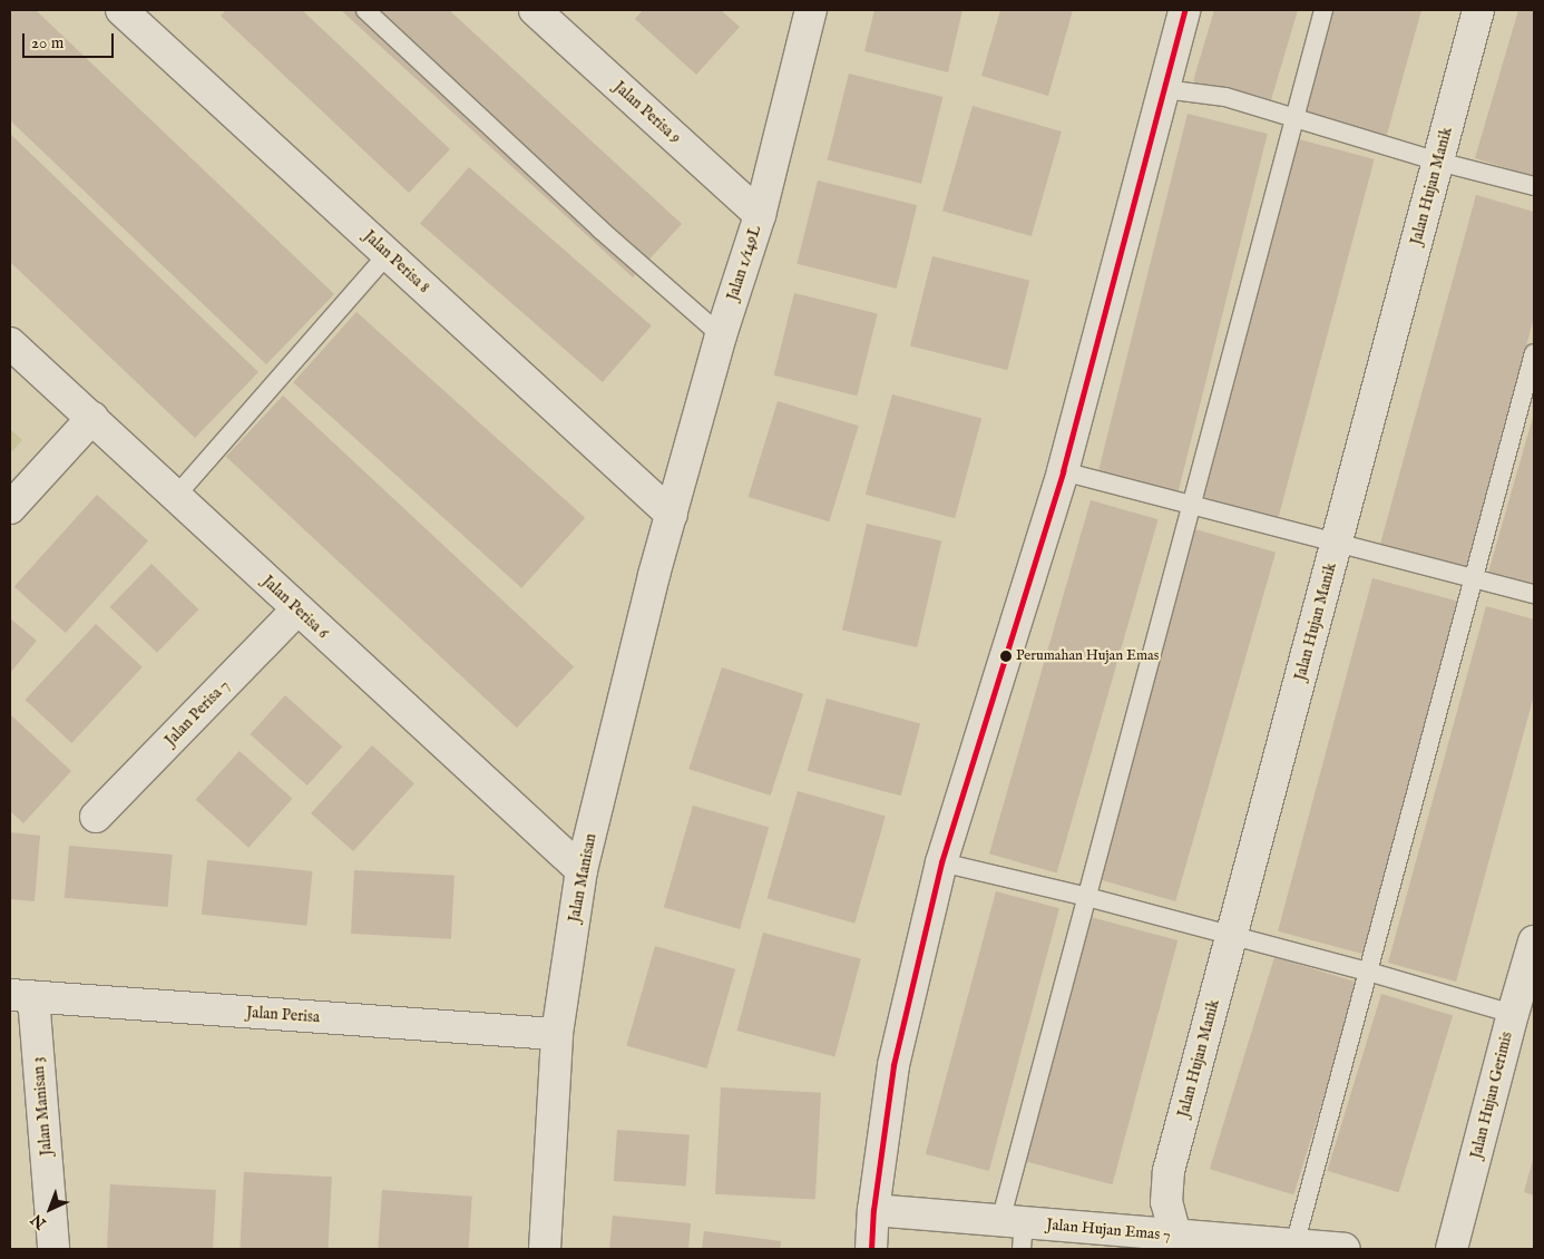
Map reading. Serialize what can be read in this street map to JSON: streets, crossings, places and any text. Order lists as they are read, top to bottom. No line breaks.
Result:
{"streets":{"street":["Jalan Perisa 9","Jalan Hujan Manik","Jalan Perisa 8","Jalan 1/149L","Jalan Perisa 6","Jalan Perisa 7","Jalan Manisan","Jalan Perisa","Jalan Hujan Gerimis","Jalan Manisan 3","Jalan Hujan Emas 7"]},"crossings":[["Jalan Perisa 9","Jalan 1/149L"],["Jalan Hujan Manik","Jalan Hujan Emas 7"],["Jalan Perisa 8","Jalan 1/149L"],["Jalan Perisa 8","Jalan Manisan"],["Jalan 1/149L","Jalan Manisan"],["Jalan Perisa 6","Jalan Perisa 7"],["Jalan Perisa 6","Jalan Manisan"],["Jalan Manisan","Jalan Perisa"],["Jalan Perisa","Jalan Manisan 3"]],"places":["Perumahan Hujan Emas"],"scale_bar":"20 m","north":"bottom left"}
